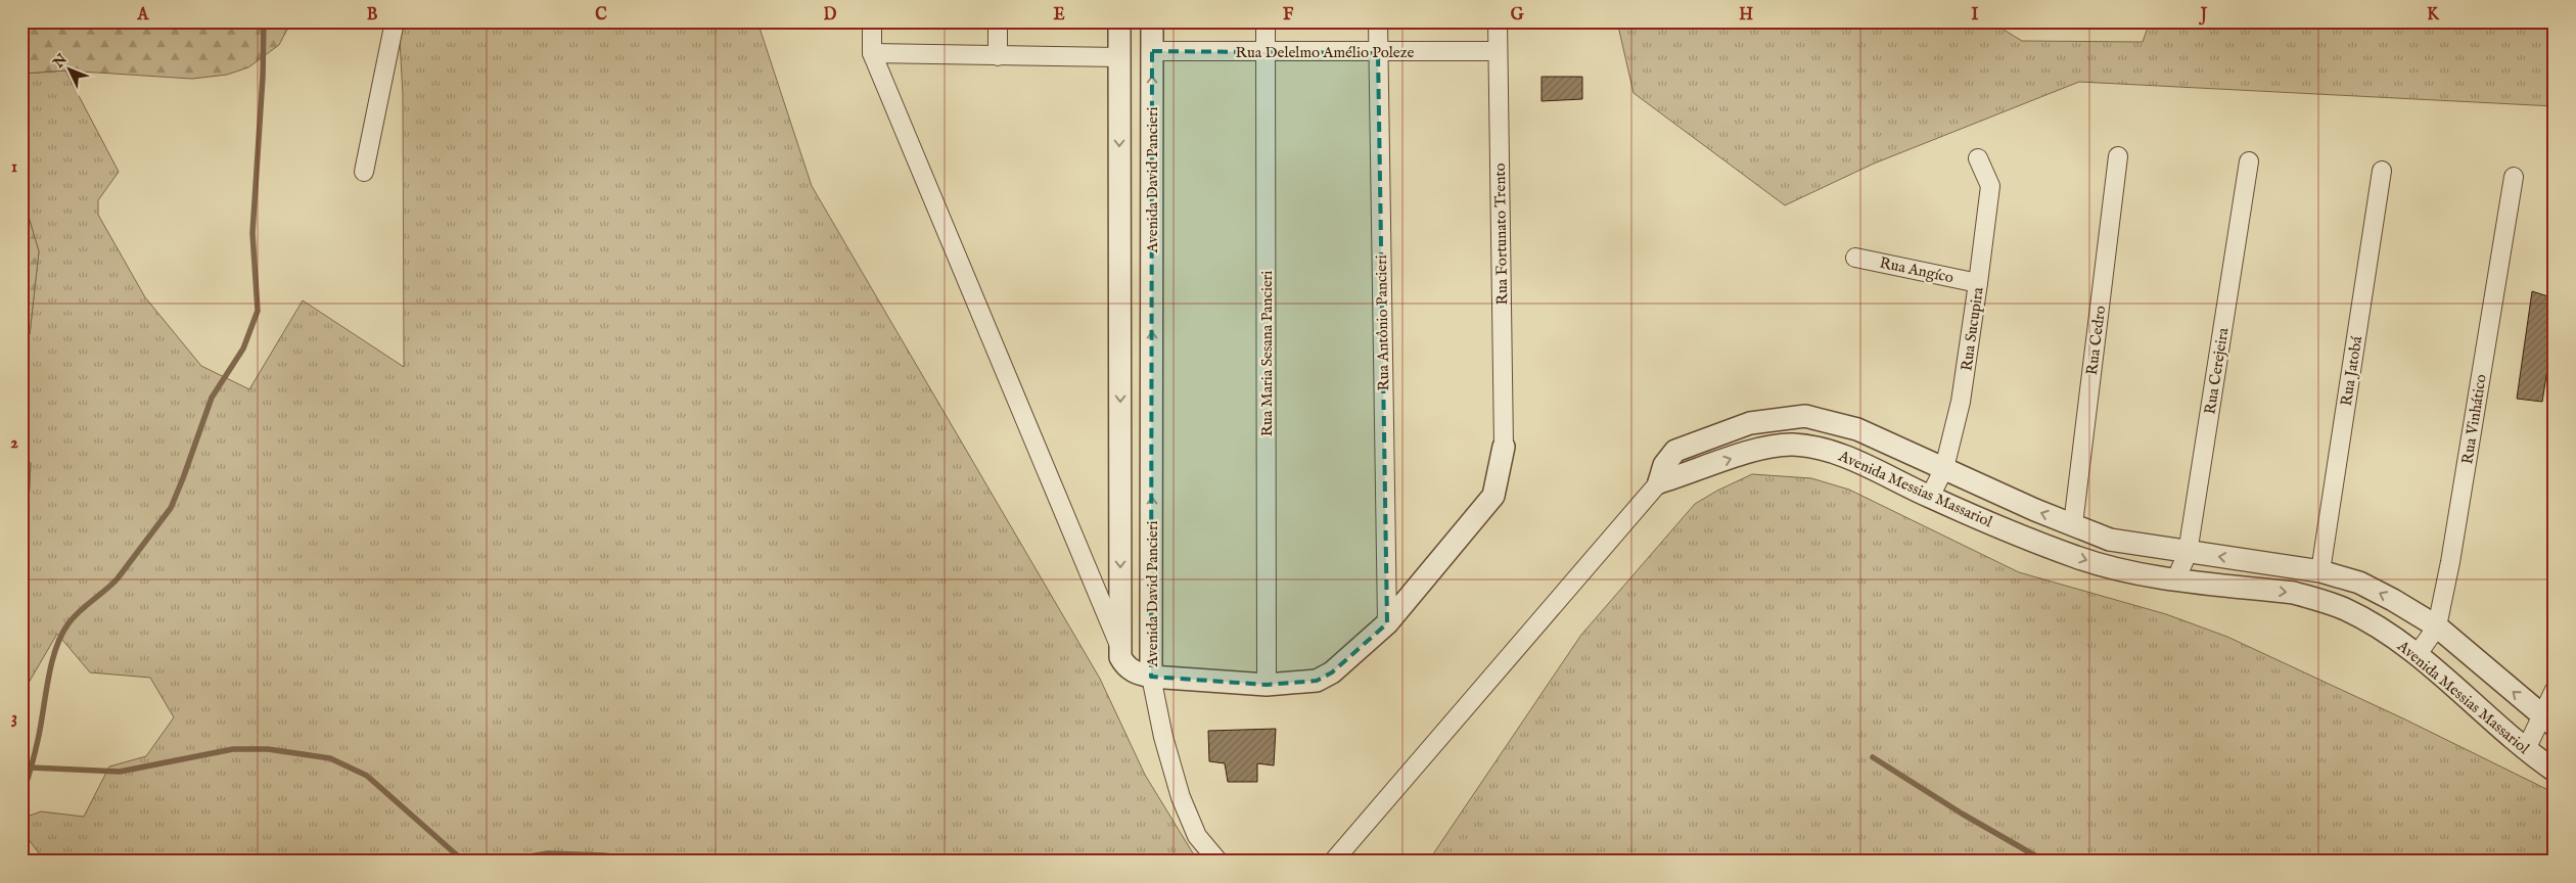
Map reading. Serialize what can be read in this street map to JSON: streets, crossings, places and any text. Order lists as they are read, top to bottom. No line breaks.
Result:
{"streets":{"street":["Rua Delelmo Amélio Poleze","Avenida David Pancieri","Rua Fortunato Trento","Rua Angíco","Rua Antônio Pancieri","Rua Sucupira","Rua Cedro","Rua Maria Sesana Pancieri","Rua Cerejeira","Rua Jatobá","Rua Vinhático","Avenida Messias Massariol"]},"crossings":[["Rua Delelmo Amélio Poleze","Avenida David Pancieri"],["Rua Delelmo Amélio Poleze","Rua Fortunato Trento"],["Rua Delelmo Amélio Poleze","Rua Antônio Pancieri"],["Rua Delelmo Amélio Poleze","Rua Maria Sesana Pancieri"],["Rua Angíco","Rua Sucupira"],["Rua Sucupira","Avenida Messias Massariol"],["Rua Cedro","Avenida Messias Massariol"],["Rua Cerejeira","Avenida Messias Massariol"],["Rua Jatobá","Avenida Messias Massariol"],["Rua Vinhático","Avenida Messias Massariol"]],"north":"top left","grid":{"columns":["A","B","C","D","E","F","G","H","I","J","K"],"rows":["1","2","3"]}}
